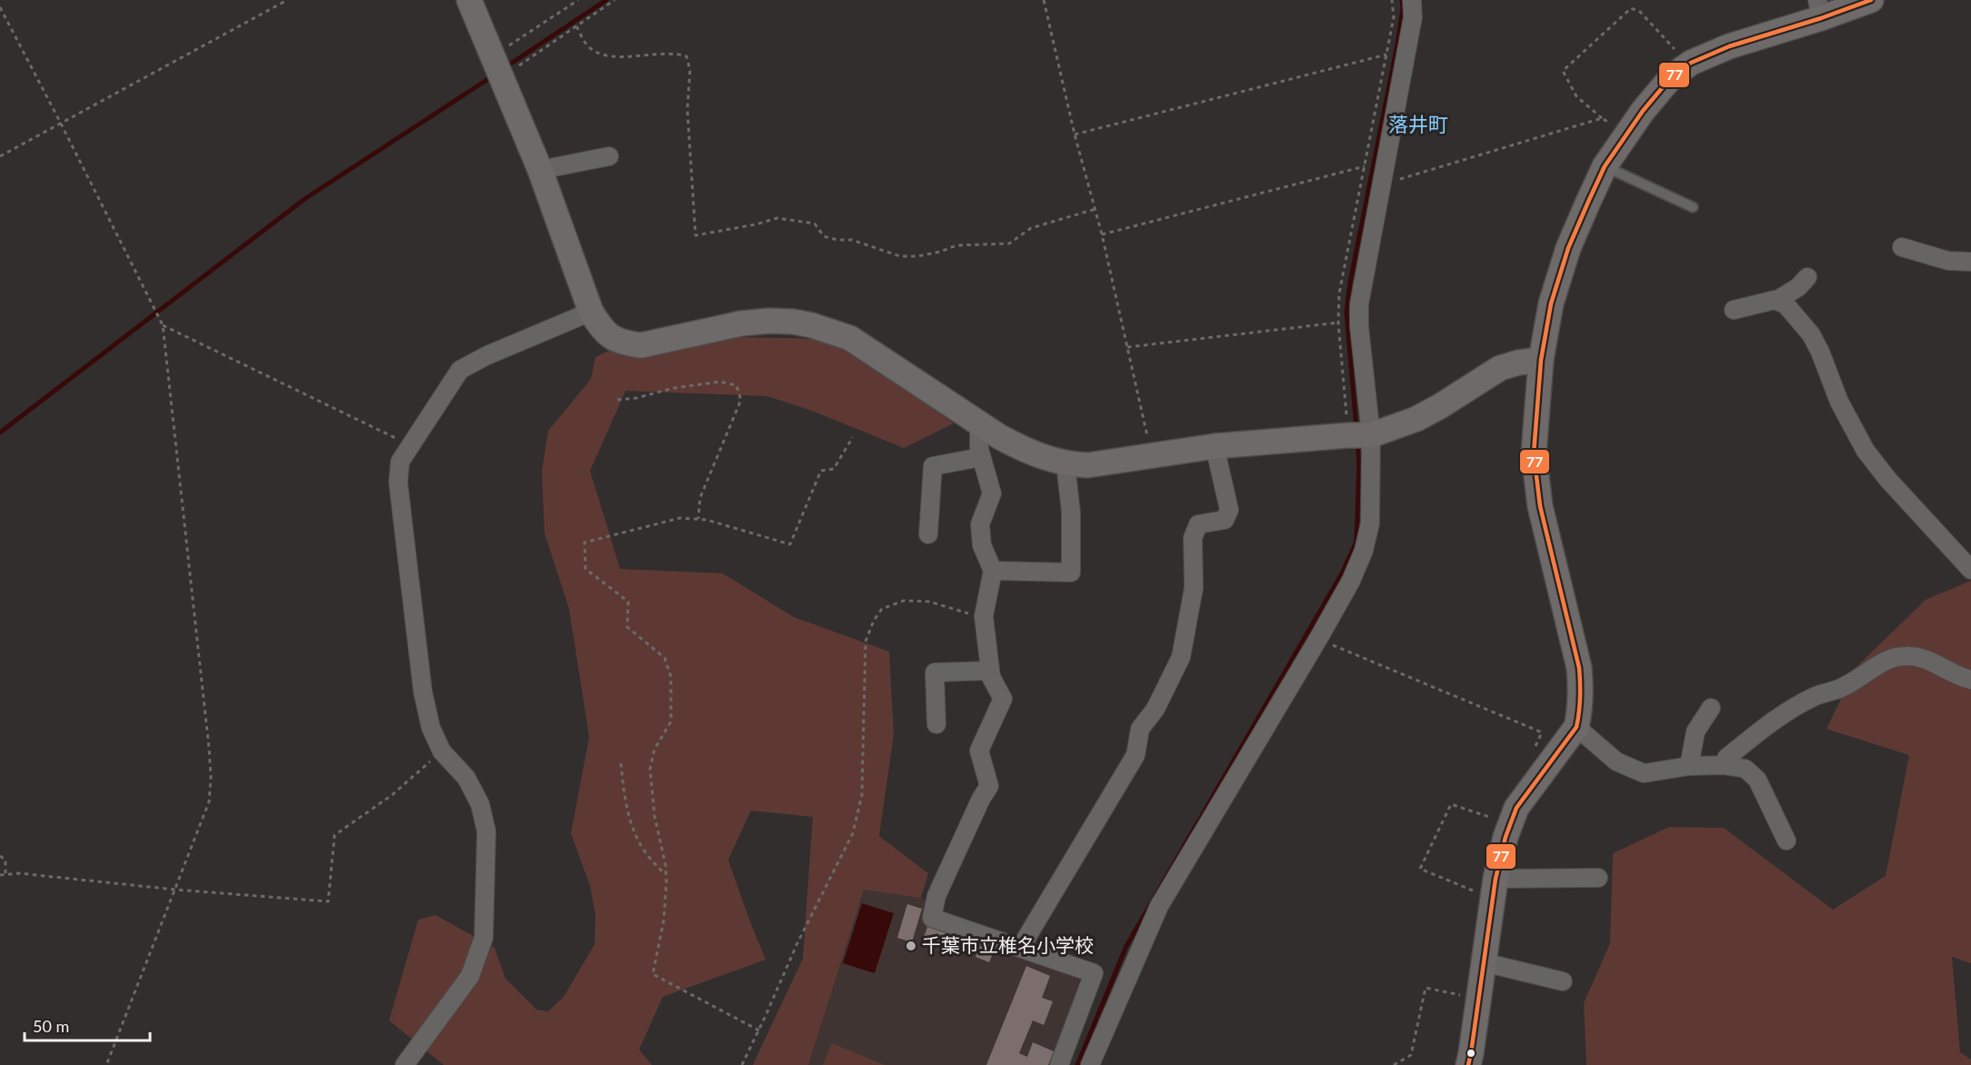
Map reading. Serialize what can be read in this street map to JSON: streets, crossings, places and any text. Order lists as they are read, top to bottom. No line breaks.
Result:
{"districts":["落井町"],"places":["千葉市立椎名小学校"],"lines":["transit line 77"],"scale_bar":"50 m"}
